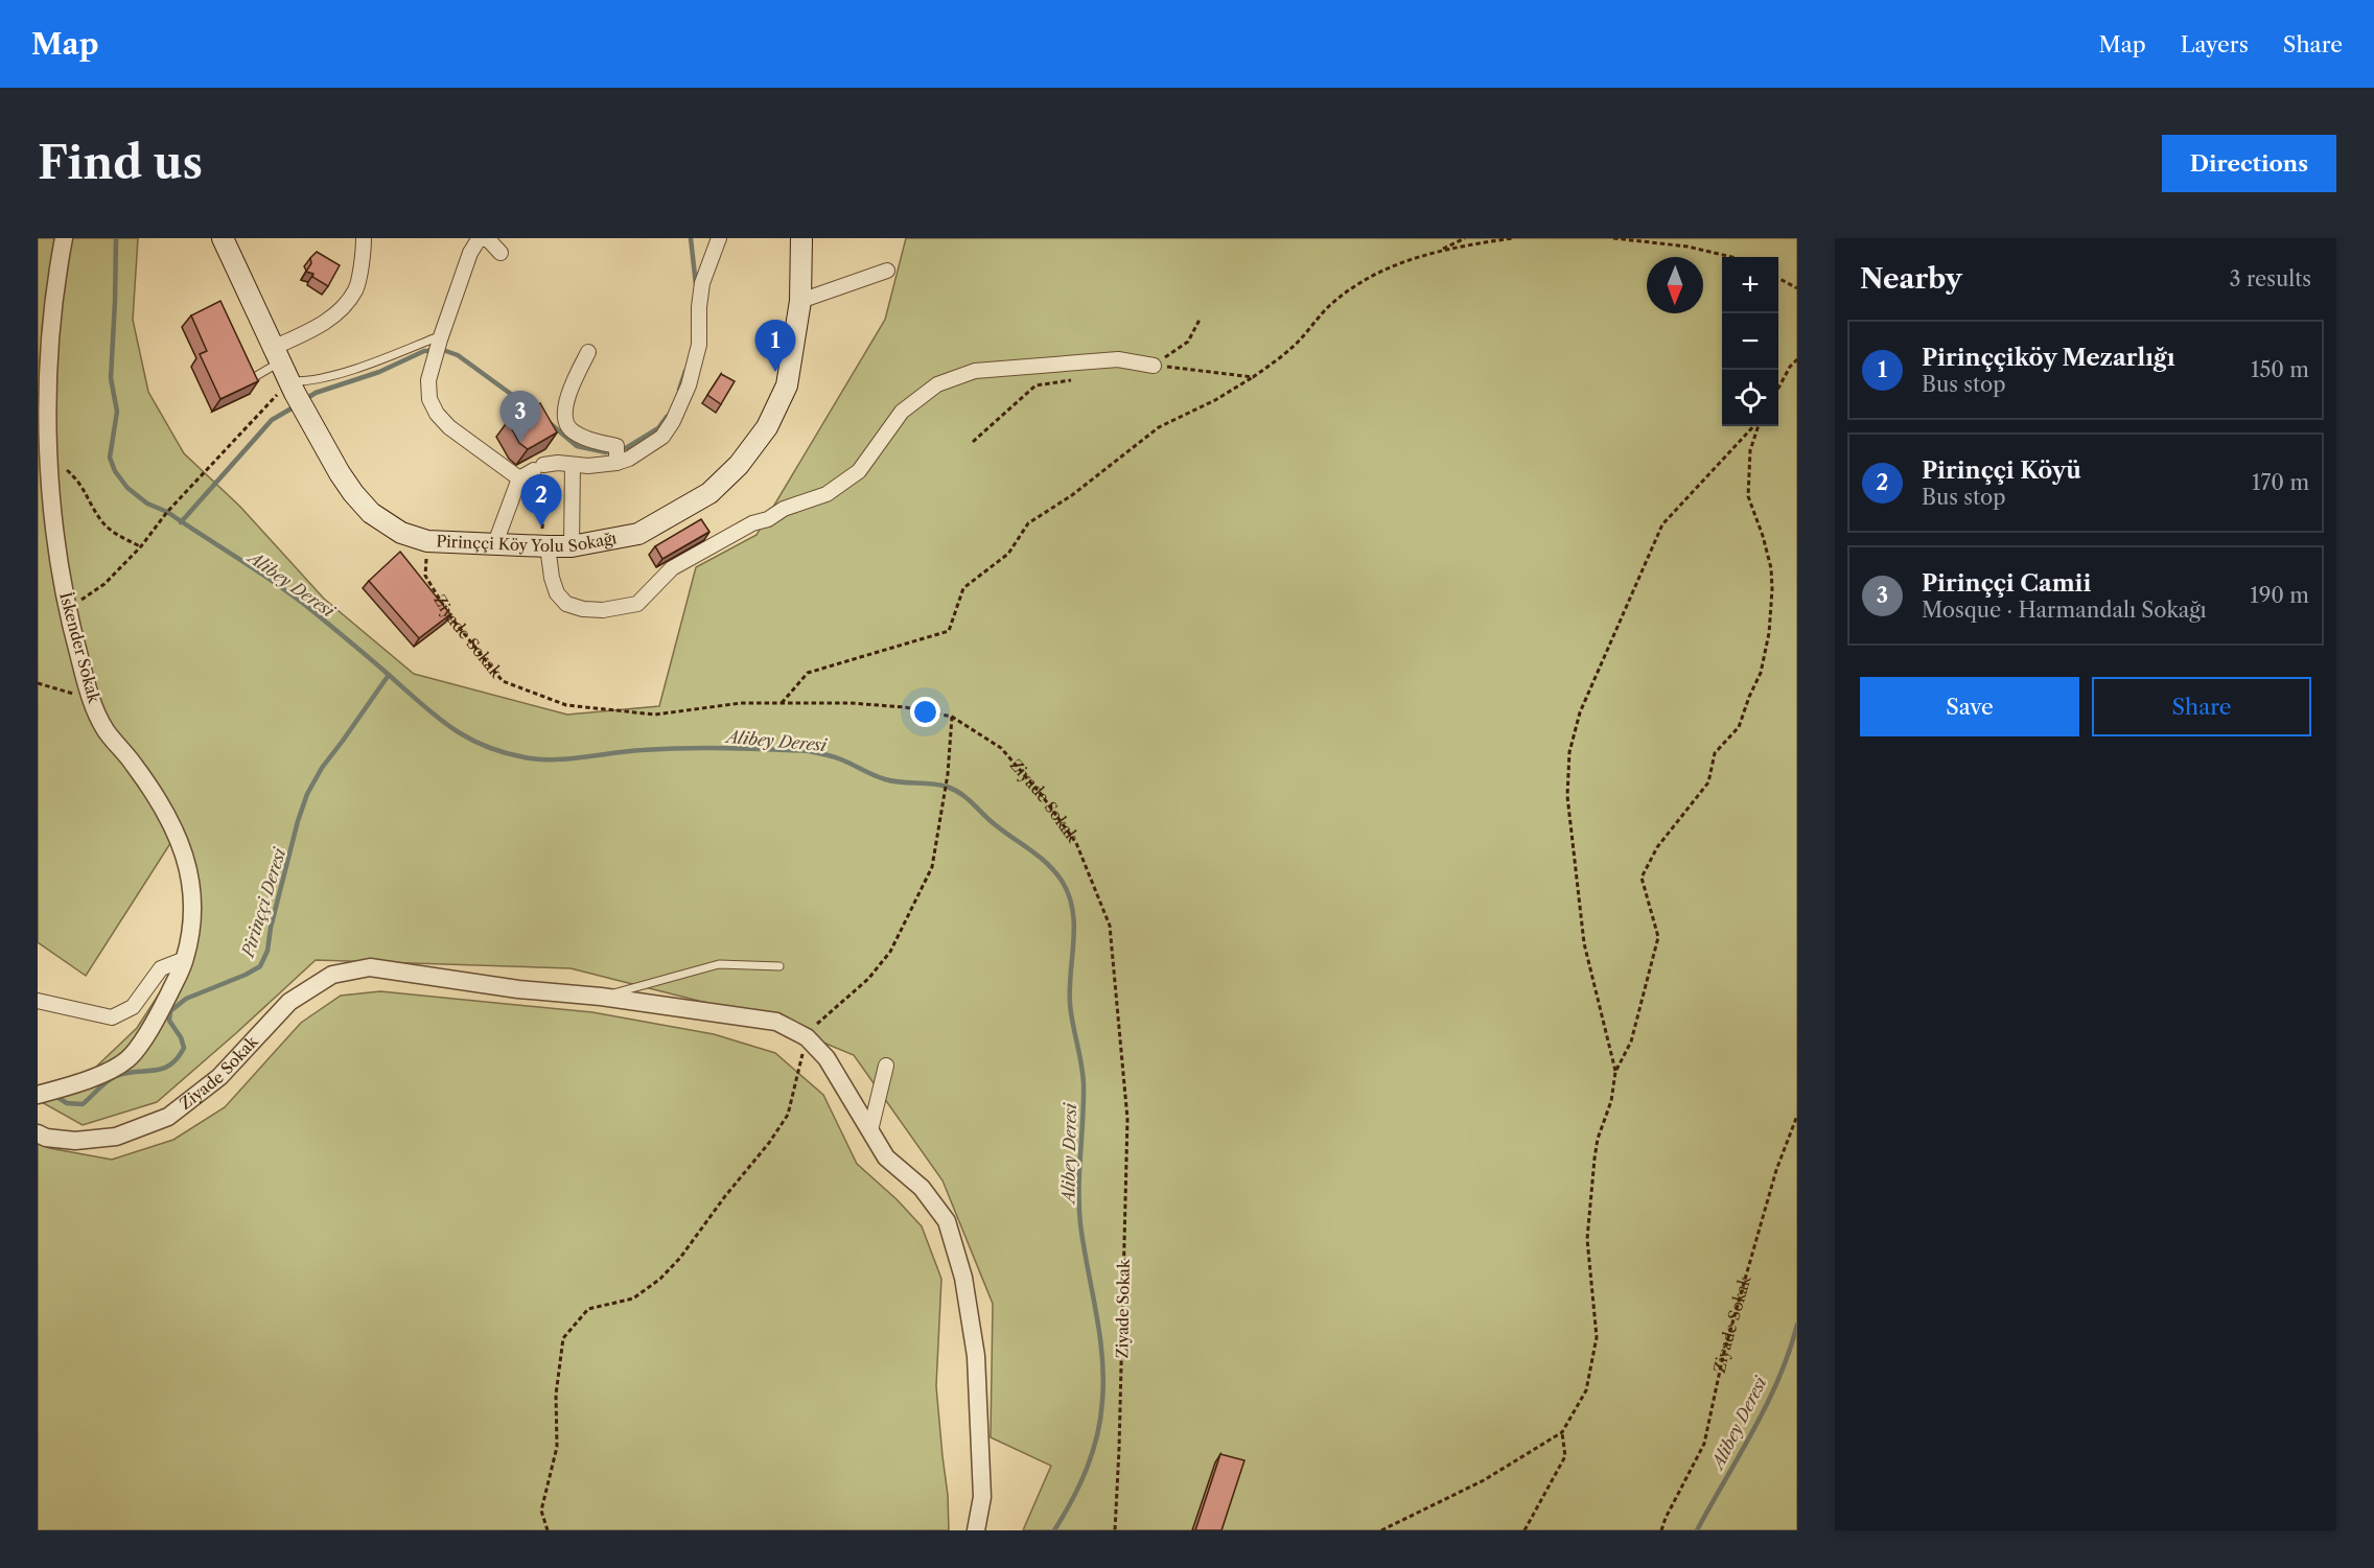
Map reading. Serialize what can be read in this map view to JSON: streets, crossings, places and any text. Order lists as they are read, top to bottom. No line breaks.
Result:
{"streets":{"main road":["Pirinççi Köy Yolu Sokağı"],"street":["Ziyade Sokak","İskender Sokak"]},"crossings":[["Pirinççi Köy Yolu Sokağı","Ziyade Sokak"]],"water":["Alibey Deresi","Pirinççi Deresi"],"north":"bottom","page":{"header":"Map","nav":["Map","Layers","Share"],"buttons":["Directions",["Save","Share"]],"title":"Find us","heading":["Nearby","3 results"],"map_buttons":["+","−"],"pins":["1","3","2"],"list":[{"mark":"1","name":"Pirinççiköy Mezarlığı","note":"Bus stop","value":"150 m"},{"mark":"2","name":"Pirinççi Köyü","note":"Bus stop","value":"170 m"},{"mark":"3","name":"Pirinççi Camii","note":"Mosque · Harmandalı Sokağı","value":"190 m"}]}}
